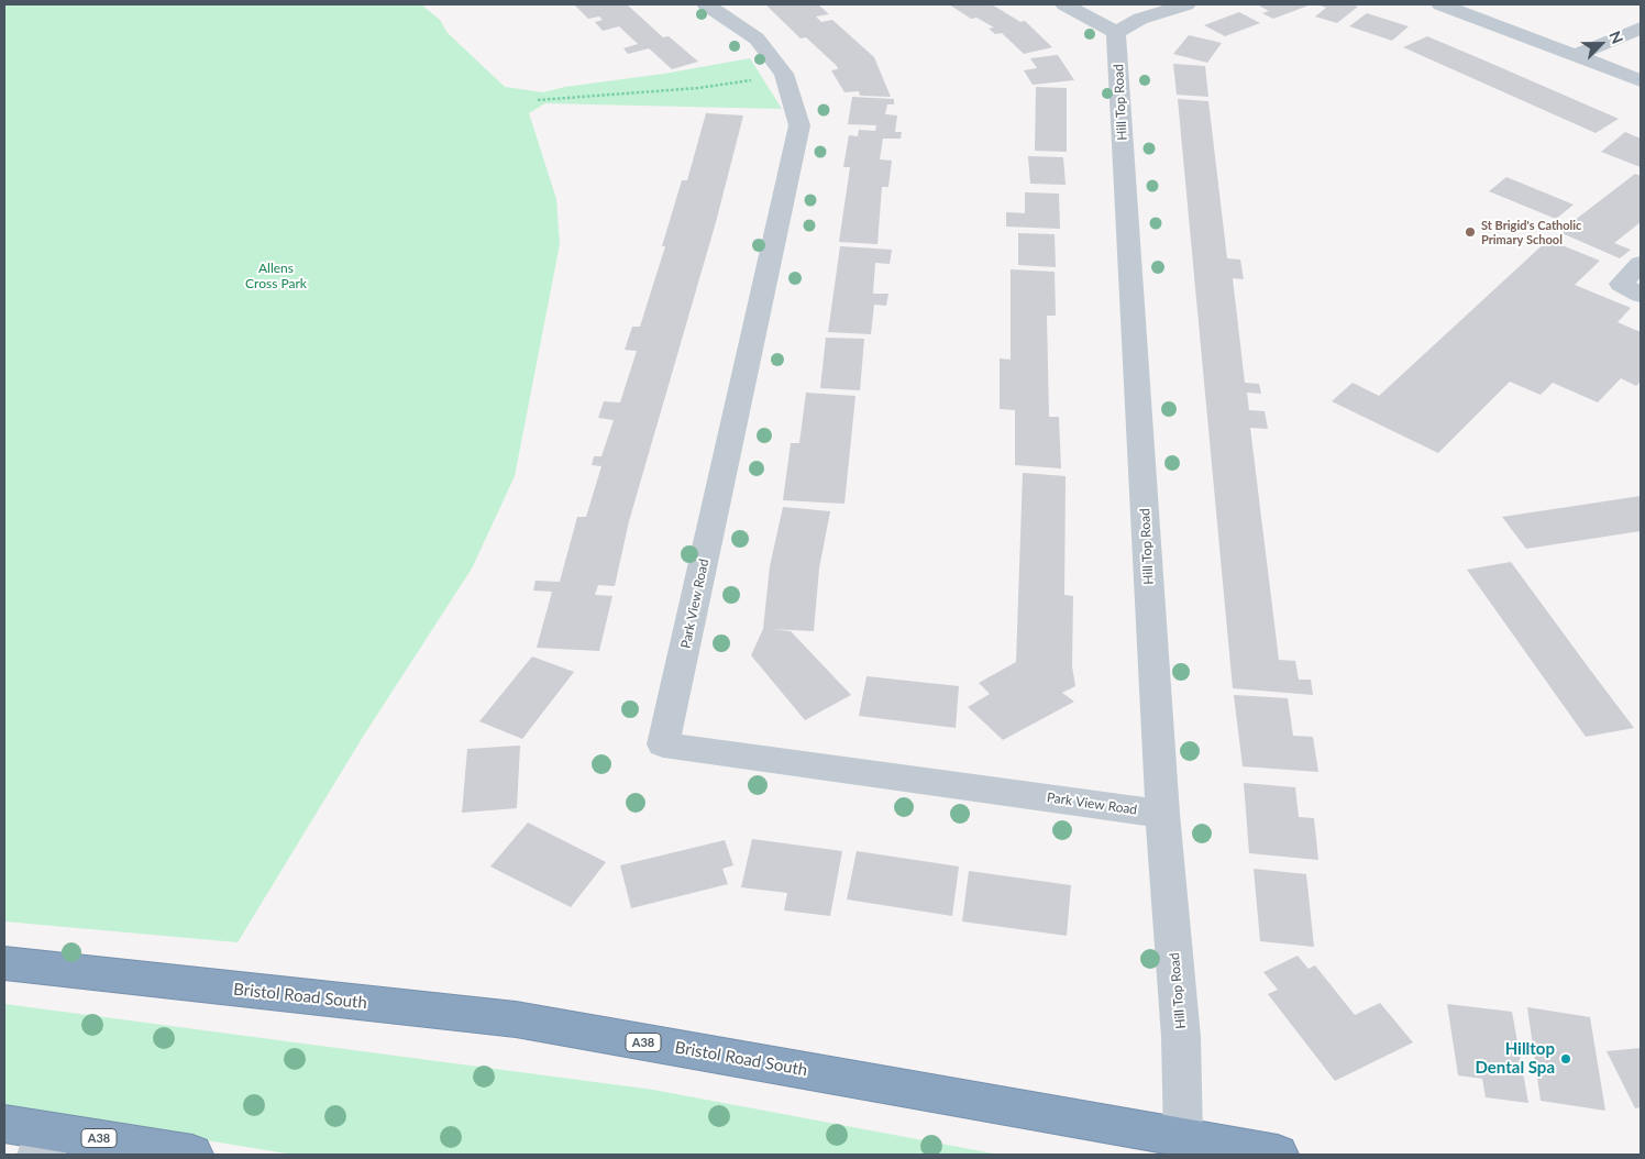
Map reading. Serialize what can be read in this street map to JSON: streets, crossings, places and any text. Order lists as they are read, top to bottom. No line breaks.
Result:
{"streets":{"highway":["Bristol Road South","A38"],"street":["Hill Top Road","Park View Road"]},"crossings":[["Hill Top Road","Park View Road"],["Hill Top Road","Bristol Road South"]],"parks":["Allens Cross Park"],"places":["St Brigid's Catholic Primary School","Hilltop Dental Spa"],"north":"top right"}
